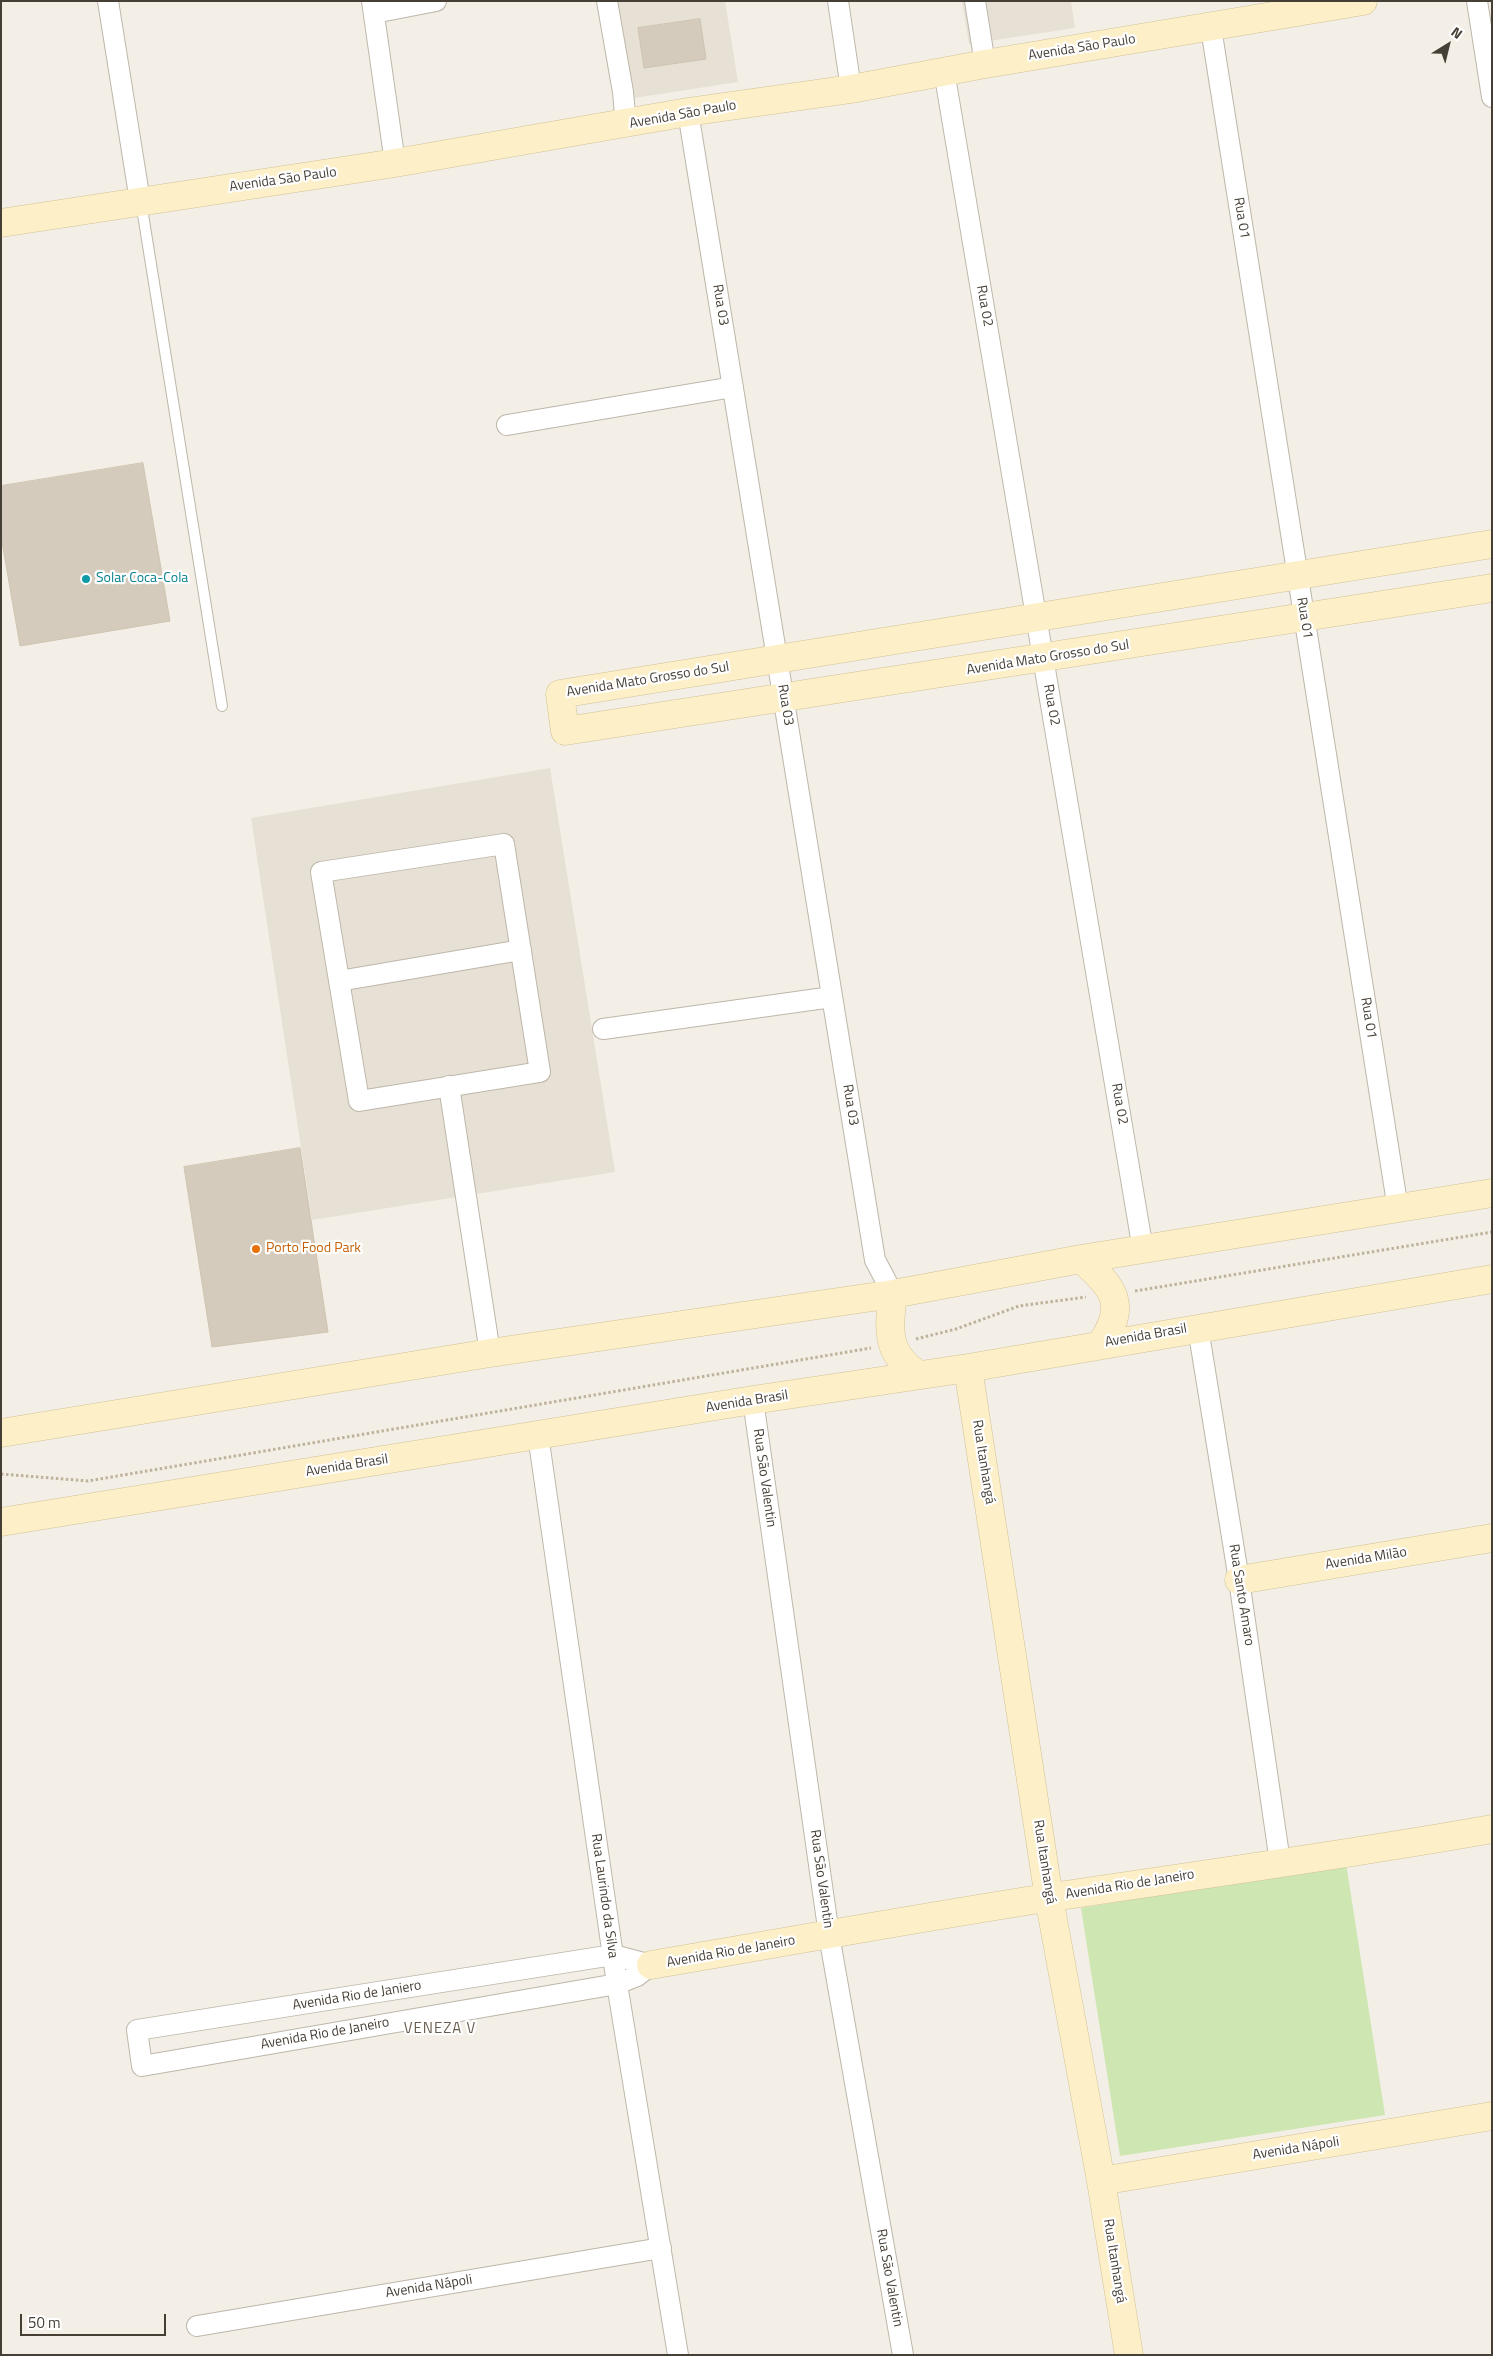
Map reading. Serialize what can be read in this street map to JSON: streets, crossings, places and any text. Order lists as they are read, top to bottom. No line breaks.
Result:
{"streets":{"street":["Avenida São Paulo","Rua 01","Rua 03","Rua 02","Avenida Mato Grosso do Sul","Avenida Brasil","Rua Itanhangá","Rua São Valentin","Avenida Milão","Rua Santo Amaro","Avenida Rio de Janeiro","Rua Laurindo da Silva","Avenida Rio de Janiero","Avenida Nápoli"]},"crossings":[["Avenida São Paulo","Rua 01"],["Avenida São Paulo","Rua 03"],["Avenida São Paulo","Rua 02"],["Rua 01","Avenida Mato Grosso do Sul"],["Rua 03","Avenida Mato Grosso do Sul"],["Rua 02","Avenida Mato Grosso do Sul"],["Avenida Brasil","Rua Itanhangá"],["Avenida Brasil","Rua São Valentin"],["Avenida Brasil","Rua Santo Amaro"],["Avenida Brasil","Rua Laurindo da Silva"],["Rua Itanhangá","Avenida Rio de Janeiro"],["Rua Itanhangá","Avenida Nápoli"],["Rua São Valentin","Avenida Rio de Janeiro"],["Avenida Milão","Rua Santo Amaro"],["Rua Santo Amaro","Avenida Rio de Janeiro"],["Avenida Rio de Janeiro","Rua Laurindo da Silva"],["Avenida Rio de Janeiro","Avenida Rio de Janiero"],["Rua Laurindo da Silva","Avenida Rio de Janiero"],["Rua Laurindo da Silva","Avenida Nápoli"]],"districts":["VENEZA V"],"places":["Solar Coca-Cola","Porto Food Park"],"scale_bar":"50 m","north":"top right"}
